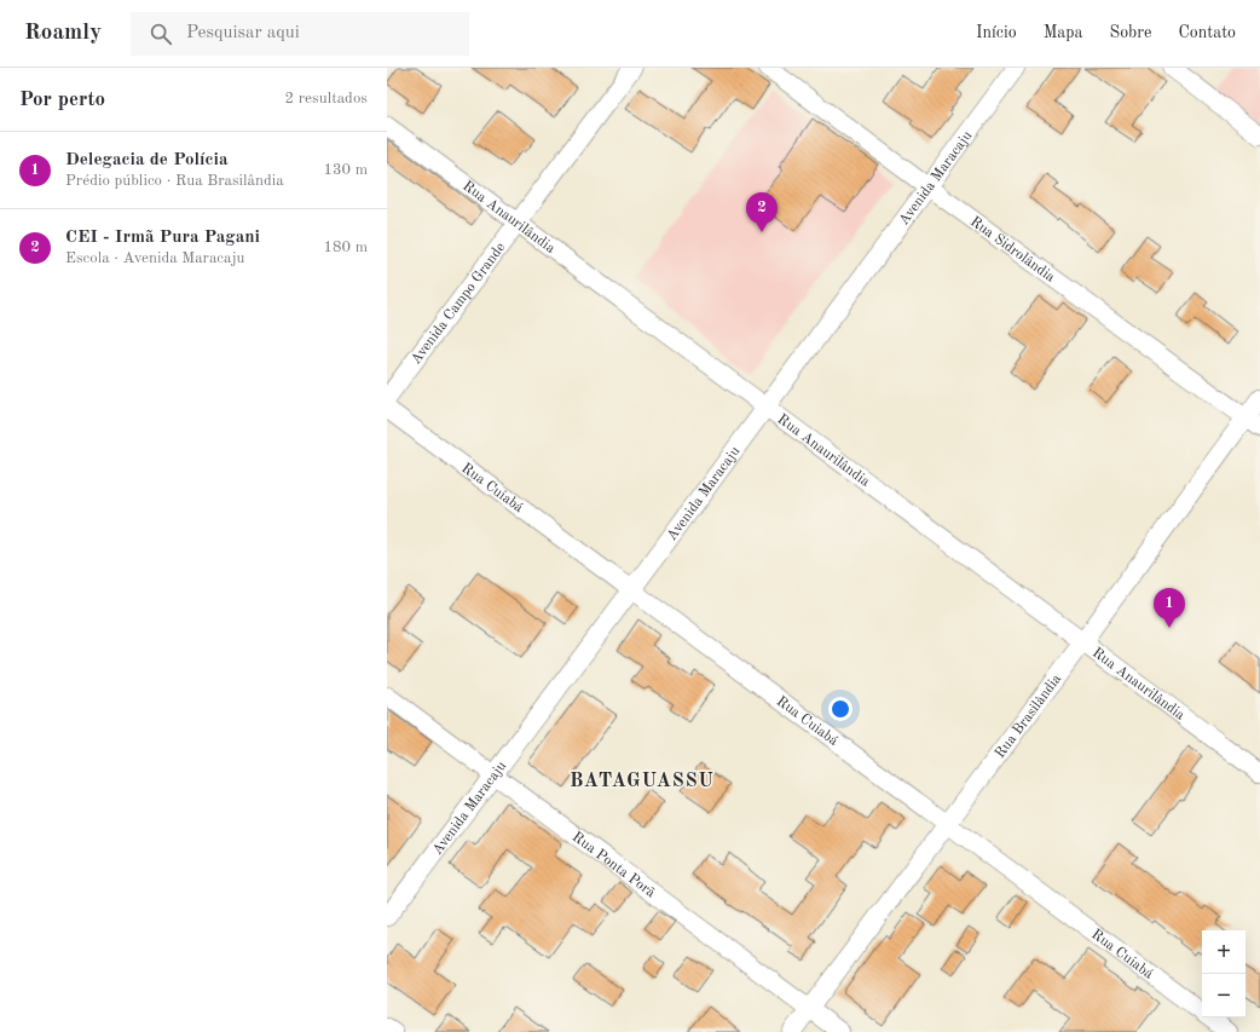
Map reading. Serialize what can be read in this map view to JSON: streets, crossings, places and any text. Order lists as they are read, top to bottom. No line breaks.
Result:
{"streets":{"street":["Avenida Maracaju","Rua Anaurilândia","Rua Sidrolândia","Avenida Campo Grande","Rua Cuiabá","Rua Brasilândia","Rua Ponta Porã"]},"crossings":[["Avenida Maracaju","Rua Anaurilândia"],["Avenida Maracaju","Rua Sidrolândia"],["Avenida Maracaju","Rua Cuiabá"],["Avenida Maracaju","Rua Ponta Porã"],["Rua Anaurilândia","Avenida Campo Grande"],["Rua Anaurilândia","Rua Brasilândia"],["Rua Sidrolândia","Rua Brasilândia"],["Rua Cuiabá","Rua Brasilândia"],["Rua Brasilândia","Rua Ponta Porã"]],"districts":["BATAGUASSU"],"page":{"header":"Roamly","search":"Pesquisar aqui","nav":["Início","Mapa","Sobre","Contato"],"heading":["Por perto","2 resultados"],"list":[{"mark":"1","name":"Delegacia de Polícia","note":"Prédio público · Rua Brasilândia","value":"130 m"},{"mark":"2","name":"CEI - Irmã Pura Pagani","note":"Escola · Avenida Maracaju","value":"180 m"}],"pins":["2","1"],"map_buttons":["+","−"]}}
